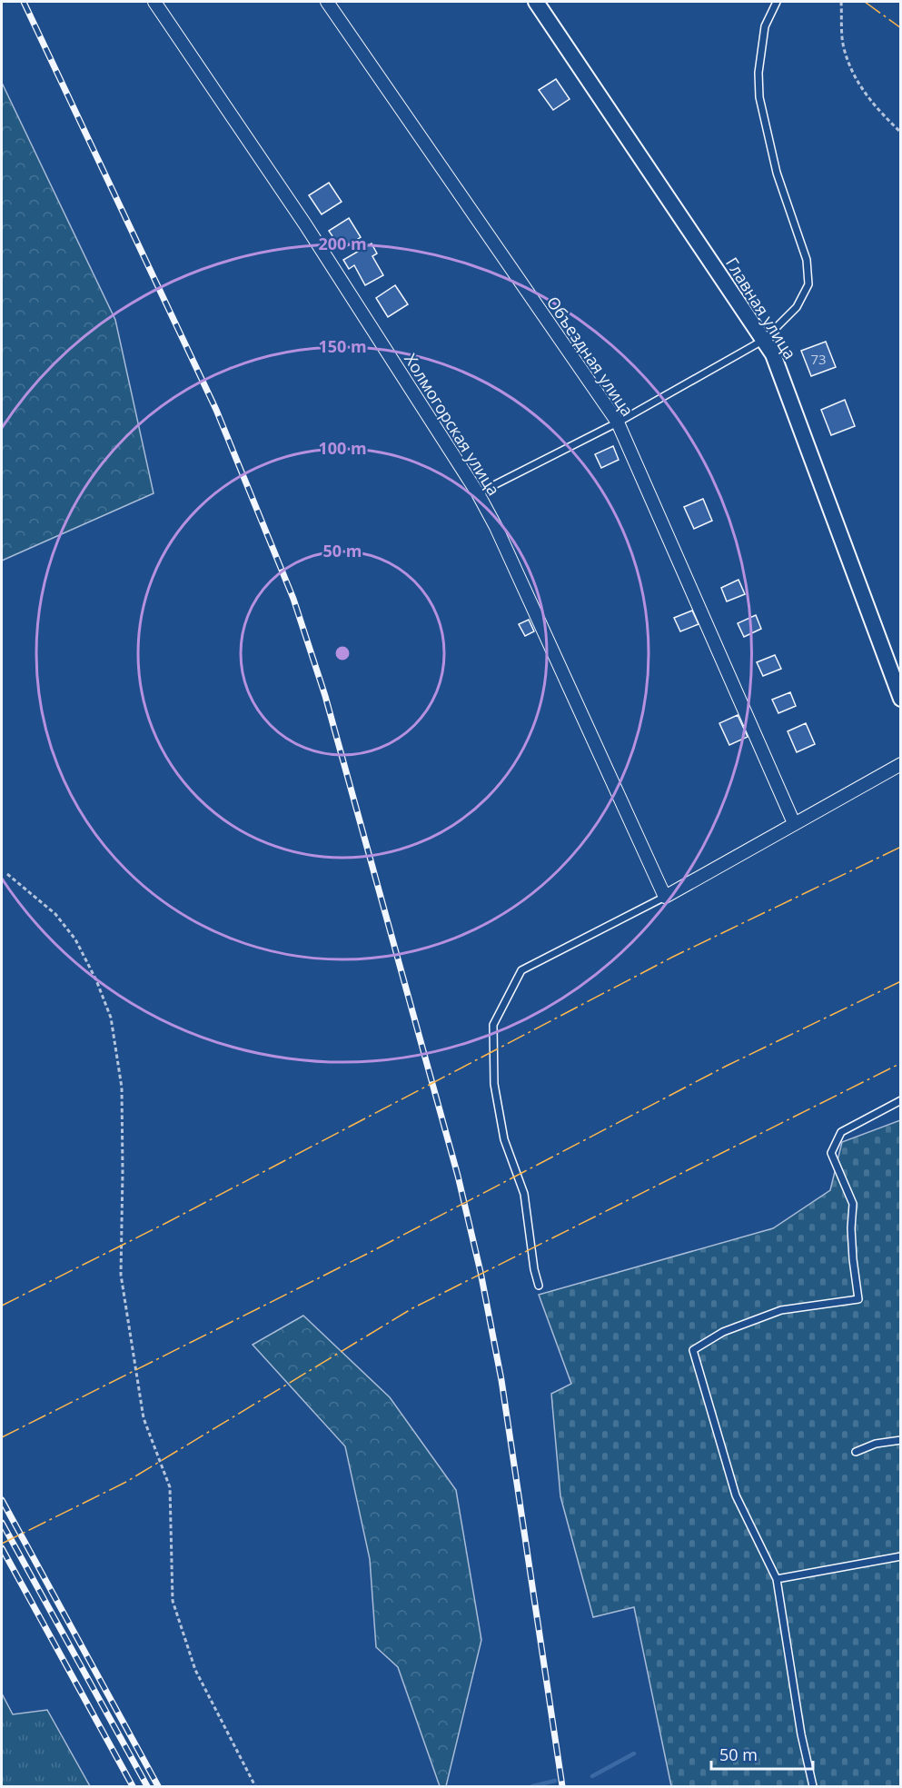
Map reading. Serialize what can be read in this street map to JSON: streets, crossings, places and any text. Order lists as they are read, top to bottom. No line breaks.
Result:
{"streets":{"street":["Главная улица","Объездная улица","Холмогорская улица"]},"house_numbers":["73"],"scale_bar":"50 m","rings":["200 m","150 m","100 m","50 m"]}
